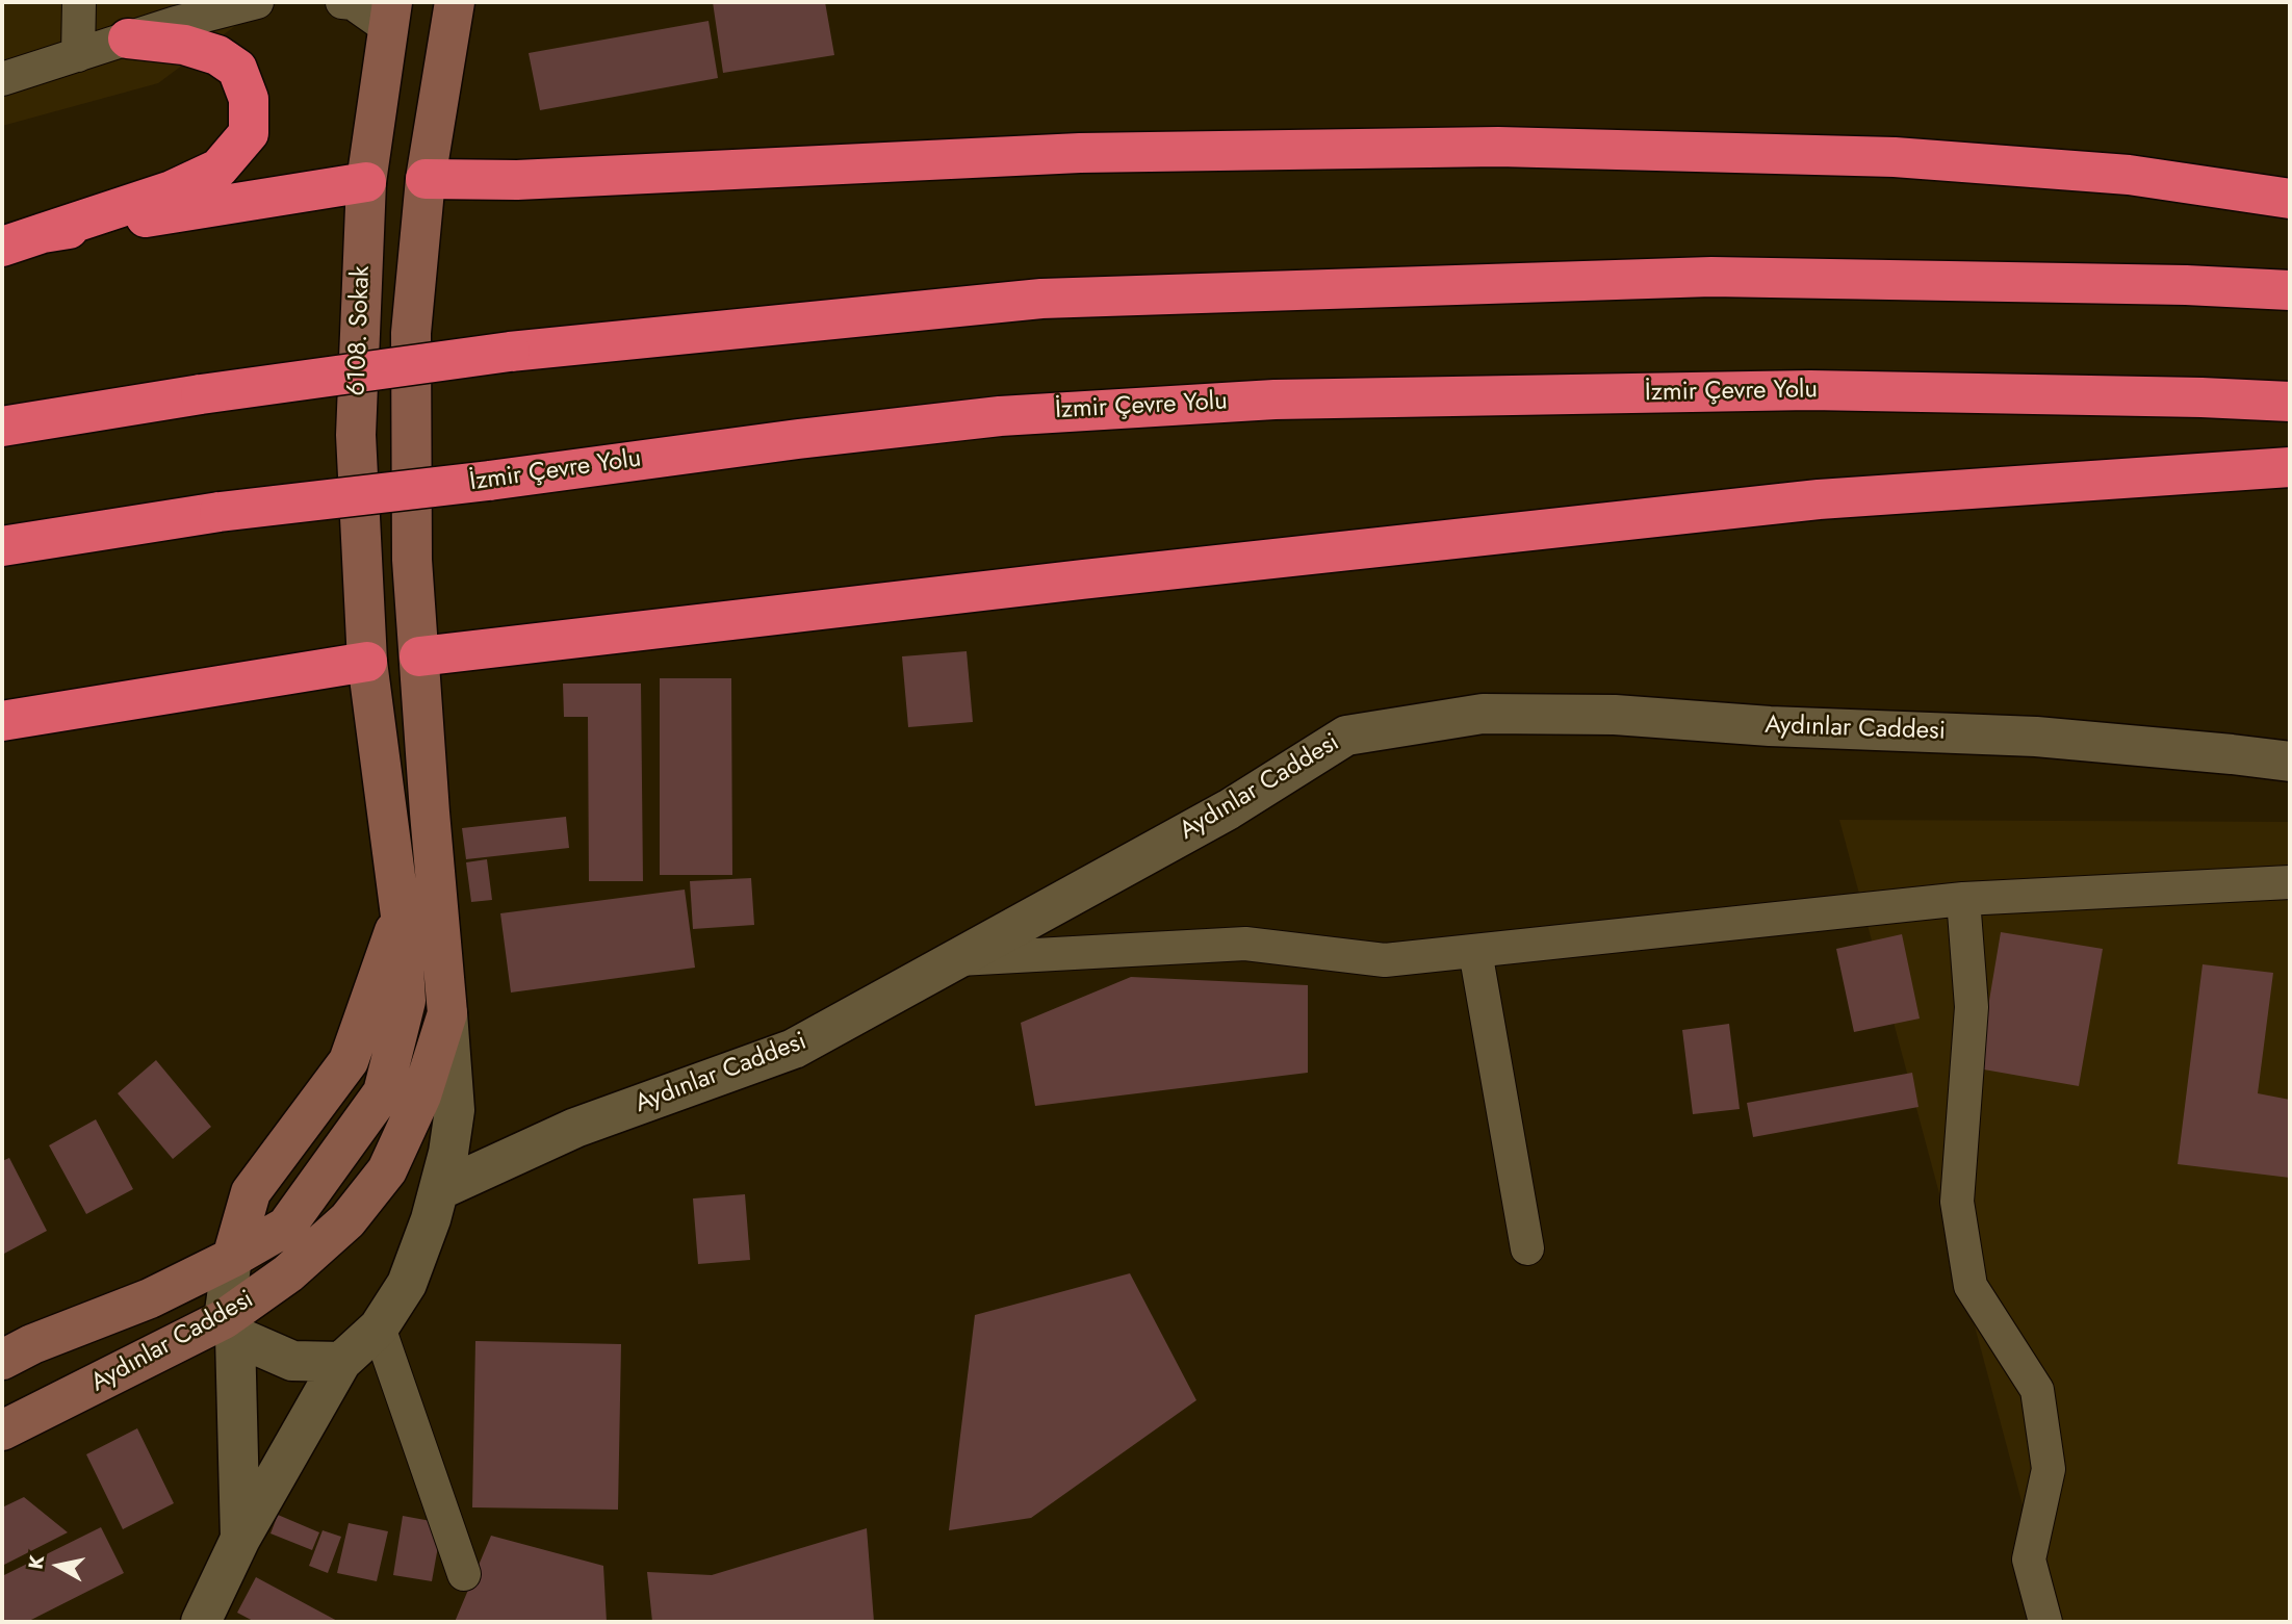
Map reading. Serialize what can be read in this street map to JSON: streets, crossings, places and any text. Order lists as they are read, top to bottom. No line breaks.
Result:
{"streets":{"highway":["İzmir Çevre Yolu"],"main road":["6108. Sokak","Aydınlar Caddesi"]},"crossings":[["6108. Sokak","Aydınlar Caddesi"]],"north":"left"}
